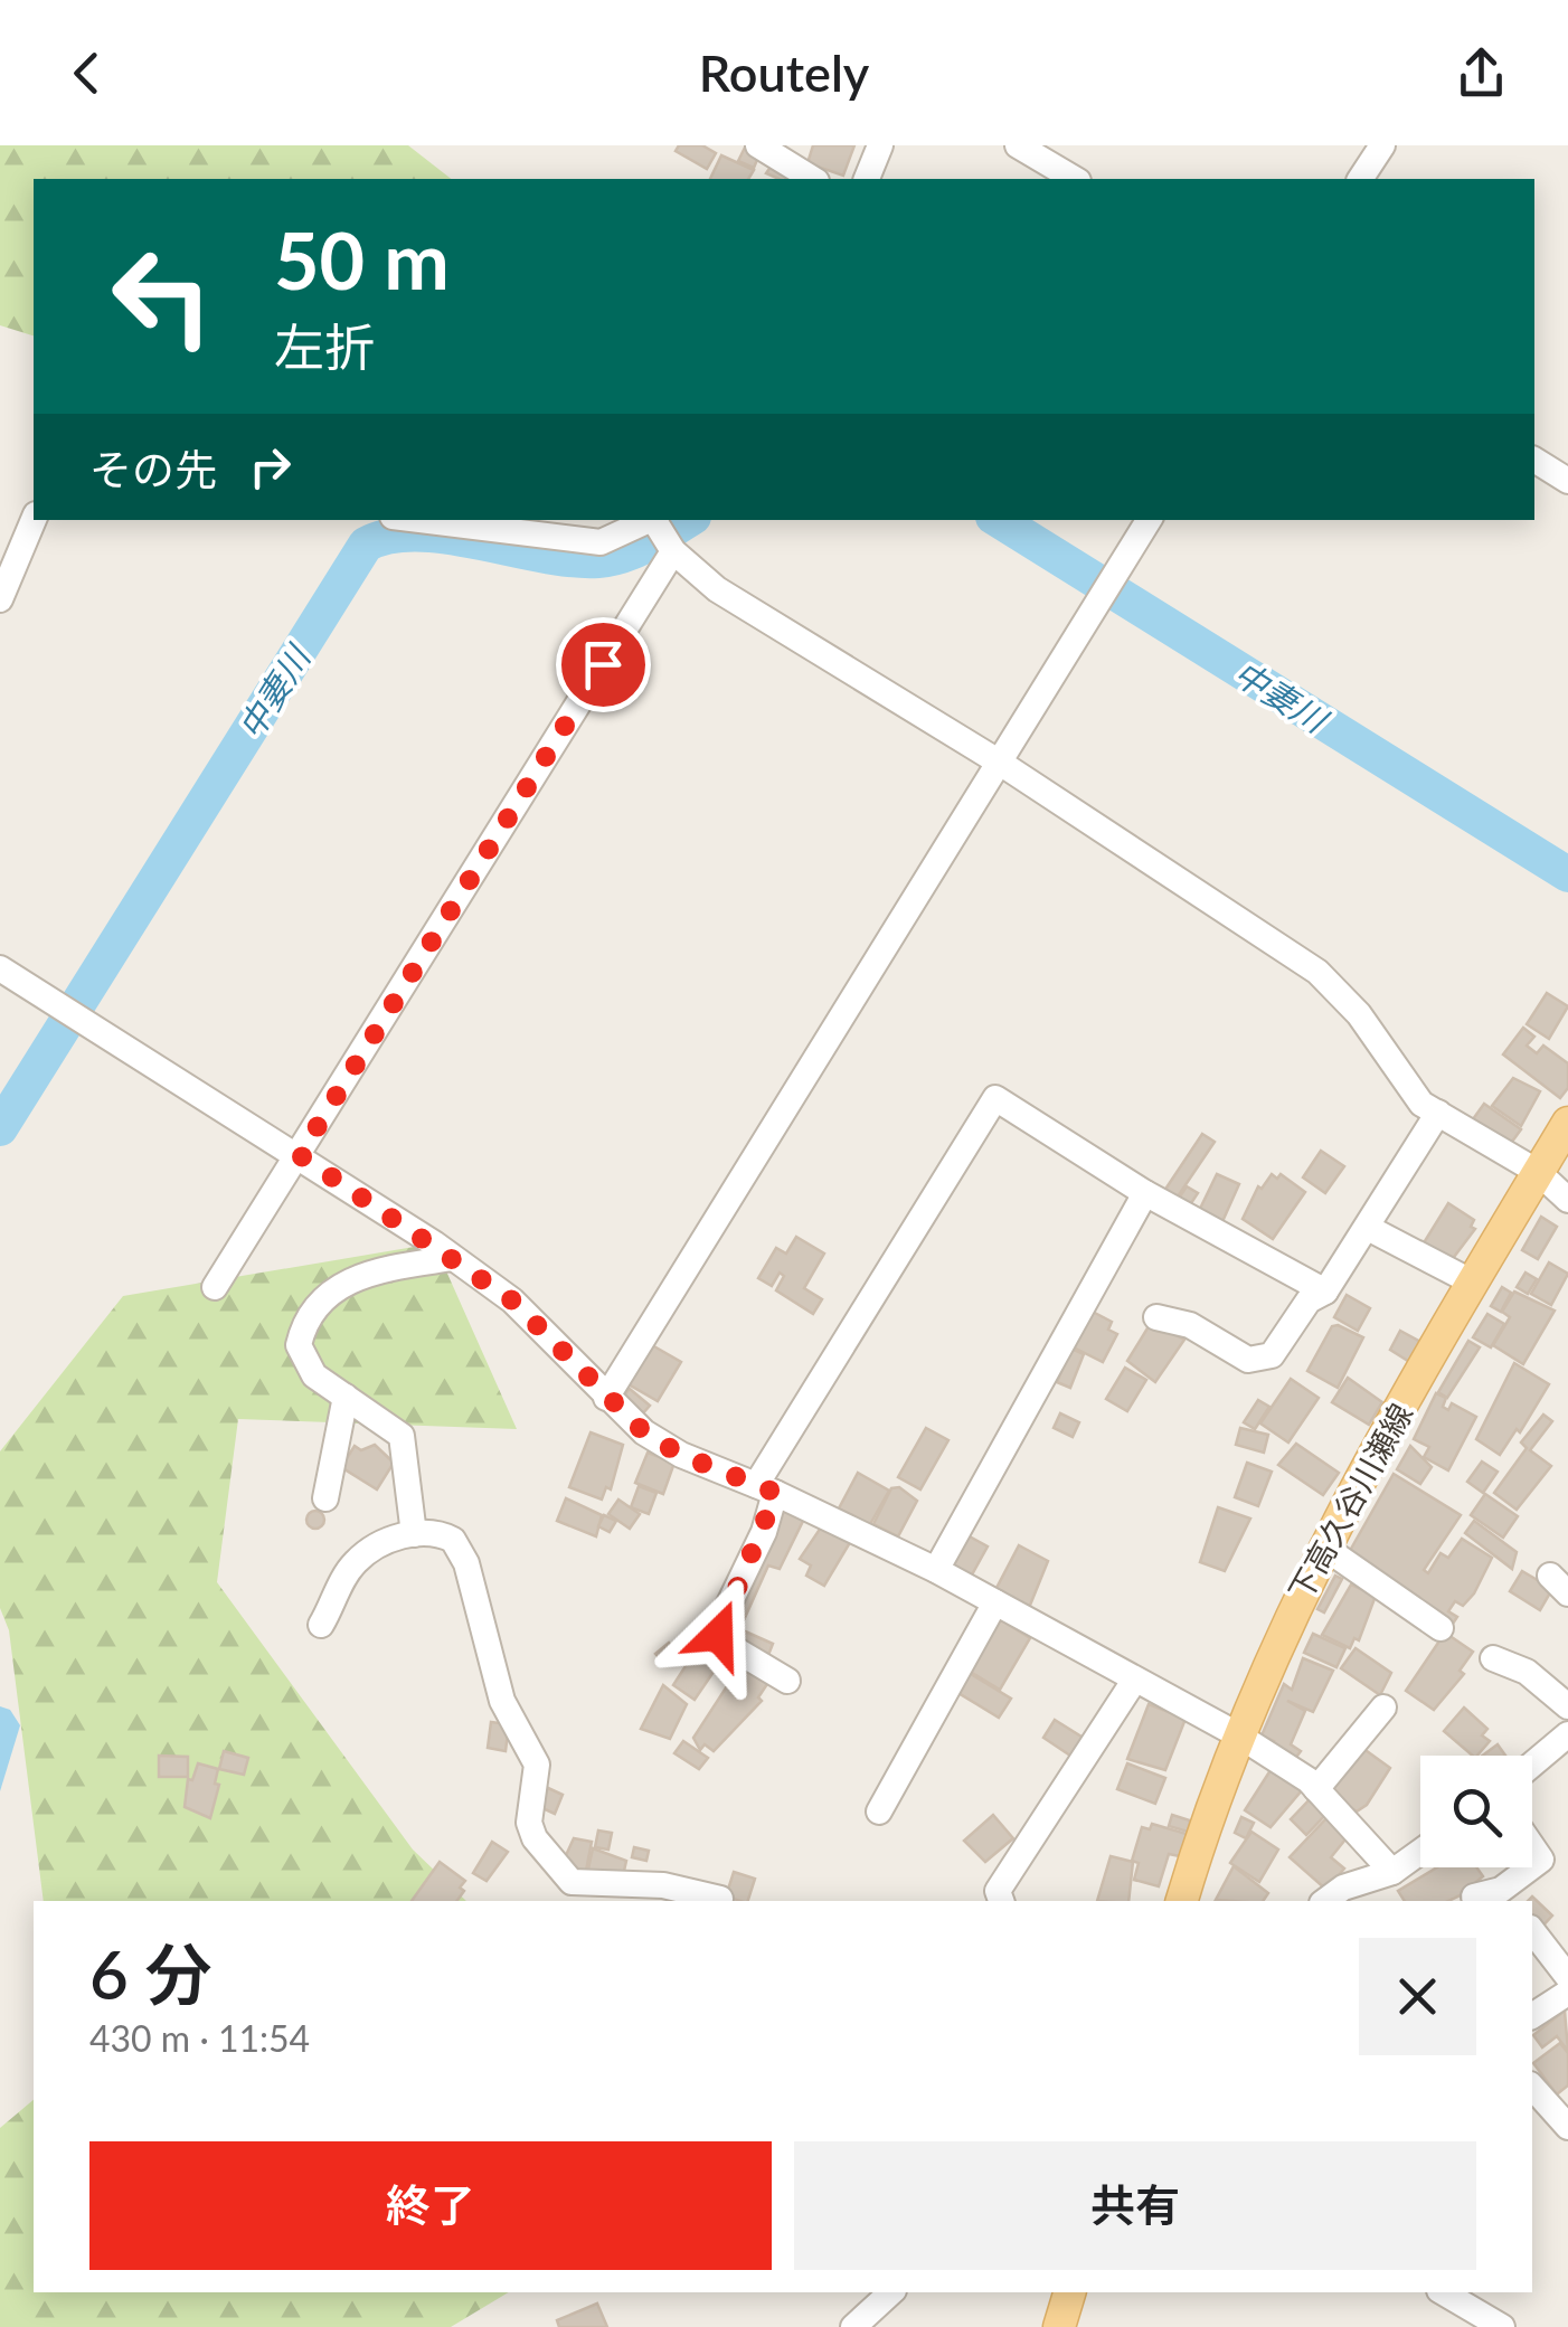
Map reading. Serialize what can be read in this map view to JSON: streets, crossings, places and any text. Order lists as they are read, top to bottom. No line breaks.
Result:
{"streets":{"main road":["下高久谷川瀬線"]},"water":["中妻川"],"page":{"header":"Routely","turn":["50 m","左折"],"then":"その先","heading":["6 分","430 m · 11:54"],"buttons":["終了","共有"]}}
